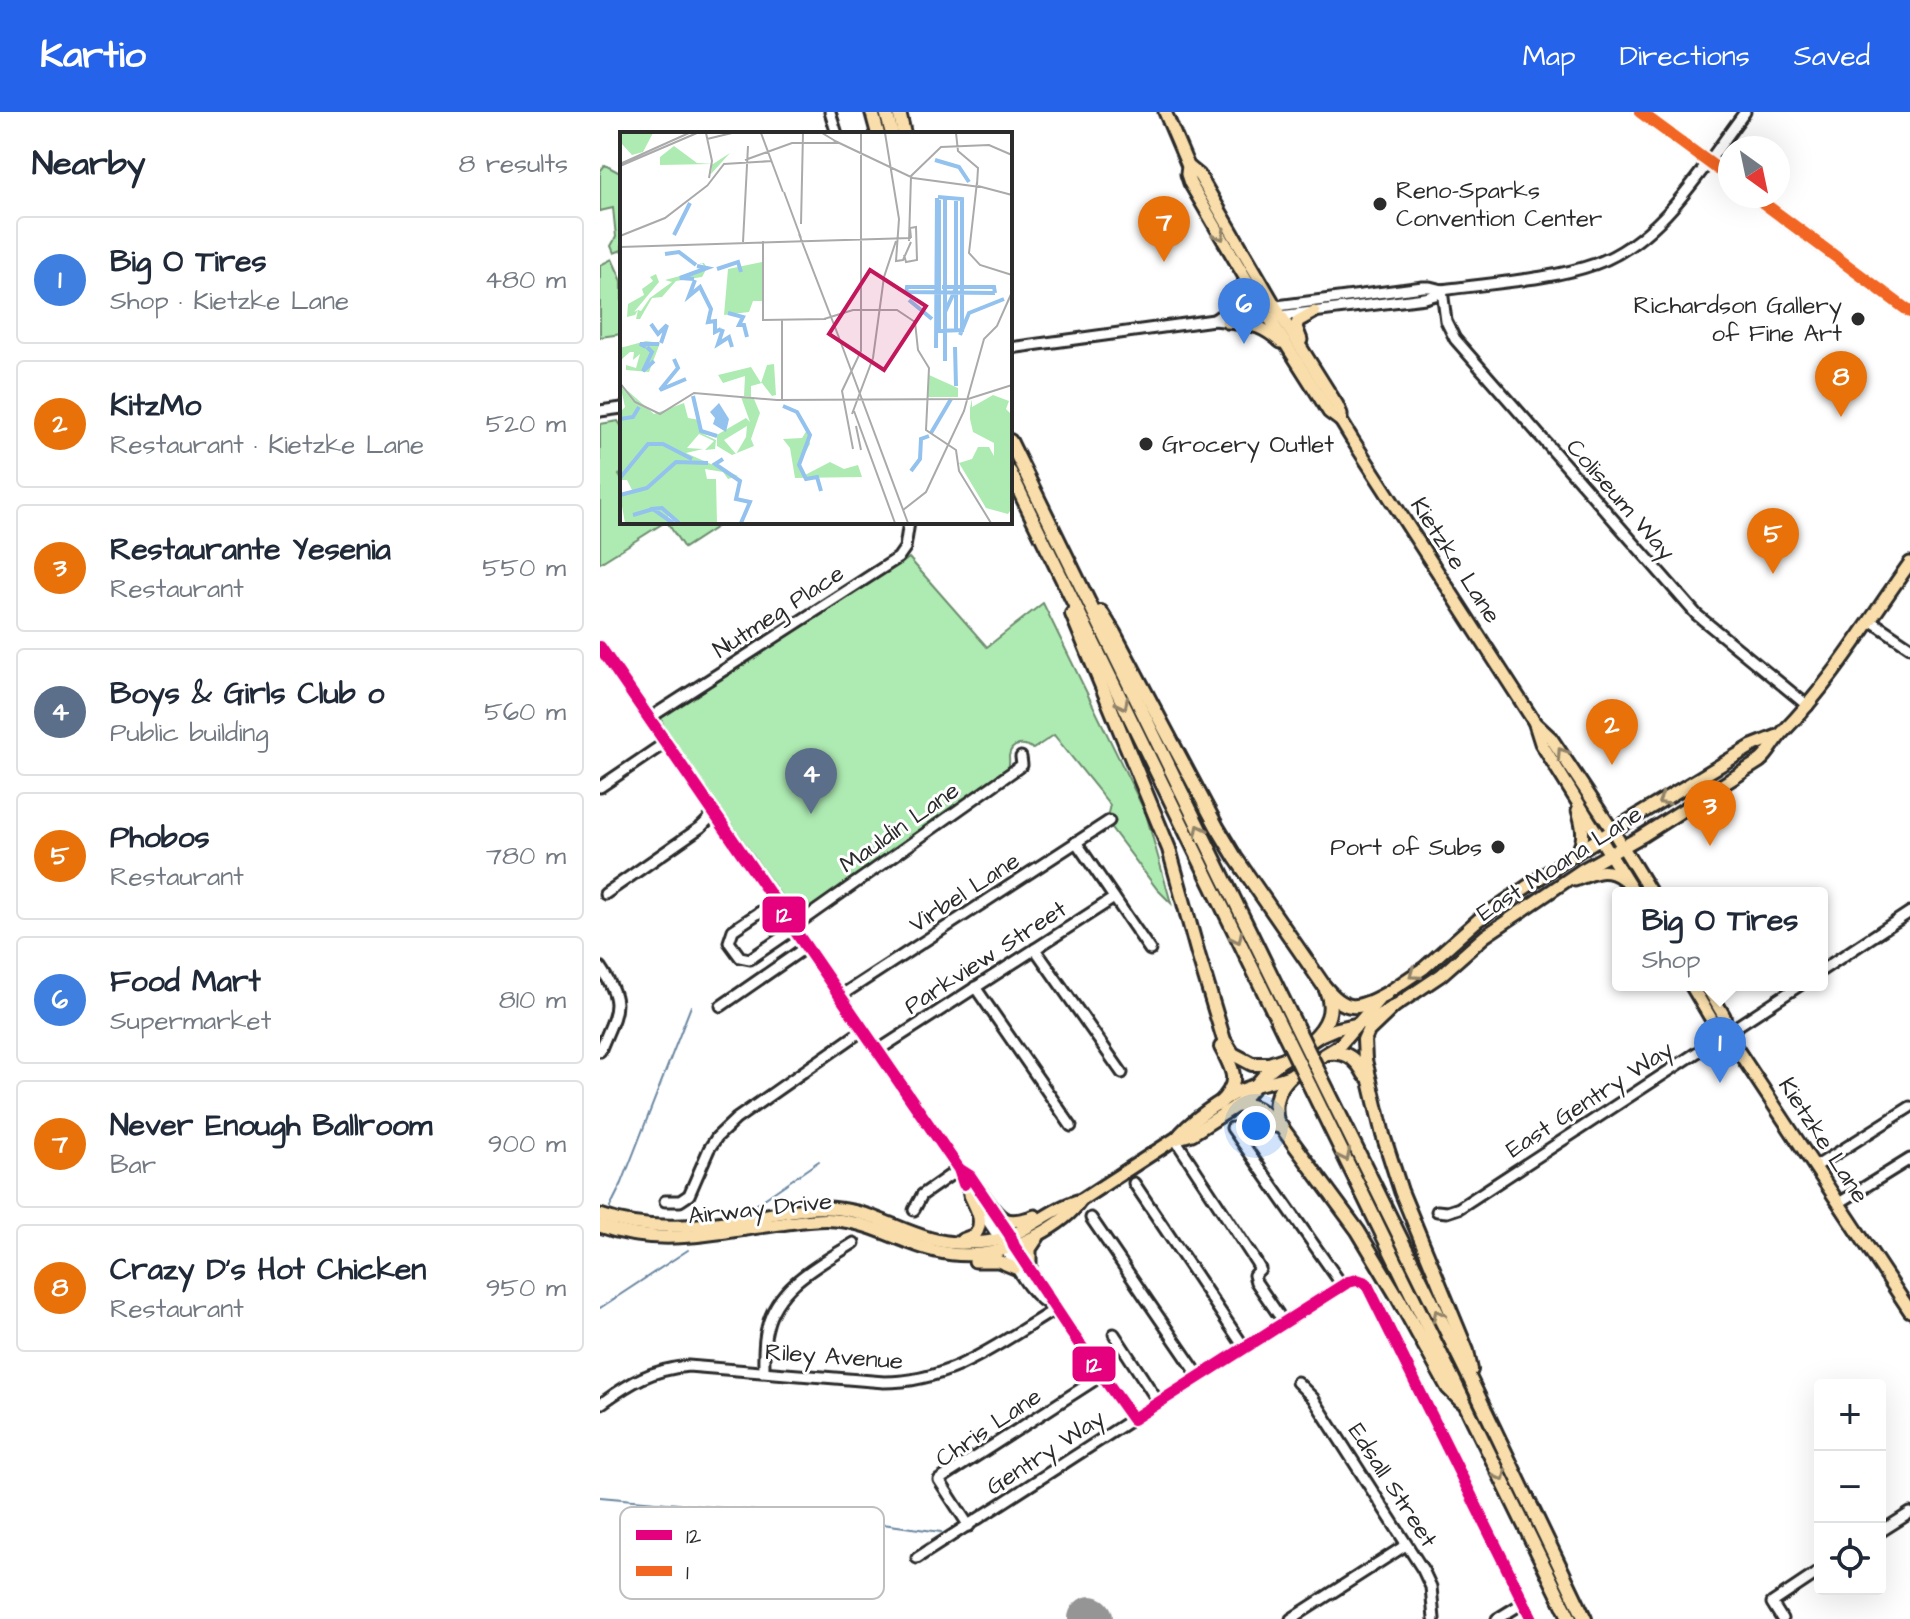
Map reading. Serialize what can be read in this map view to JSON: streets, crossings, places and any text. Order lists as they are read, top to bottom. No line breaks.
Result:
{"streets":{"main road":["Kietzke Lane","East Moana Lane","Airway Drive"],"street":["Coliseum Way","Nutmeg Place","Mauldin Lane","Virbel Lane","Parkview Street","East Gentry Way","Riley Avenue","Chris Lane","Gentry Way","Edsall Street"]},"crossings":[["Coliseum Way","East Moana Lane"],["Kietzke Lane","East Moana Lane"],["Kietzke Lane","East Gentry Way"],["East Moana Lane","Airway Drive"],["Chris Lane","Gentry Way"]],"places":["Reno-Sparks Convention Center","Richardson Gallery of Fine Art","Grocery Outlet","Port of Subs"],"lines":["transit line 1","transit line 12"],"legend":["12","1"],"north":"bottom right","page":{"header":"Kartio","nav":["Map","Directions","Saved"],"heading":["Nearby","8 results"],"pins":["7","6","8","5","2","4","3","1"],"list":[{"mark":"1","name":"Big O Tires","note":"Shop · Kietzke Lane","value":"480 m"},{"mark":"2","name":"KitzMo","note":"Restaurant · Kietzke Lane","value":"520 m"},{"mark":"3","name":"Restaurante Yesenia","note":"Restaurant","value":"550 m"},{"mark":"4","name":"Boys & Girls Club o","note":"Public building","value":"560 m"},{"mark":"5","name":"Phobos","note":"Restaurant","value":"780 m"},{"mark":"6","name":"Food Mart","note":"Supermarket","value":"810 m"},{"mark":"7","name":"Never Enough Ballroom","note":"Bar","value":"900 m"},{"mark":"8","name":"Crazy D's Hot Chicken","note":"Restaurant","value":"950 m"}],"popup":["Big O Tires","Shop"],"map_buttons":["+","−"]}}
